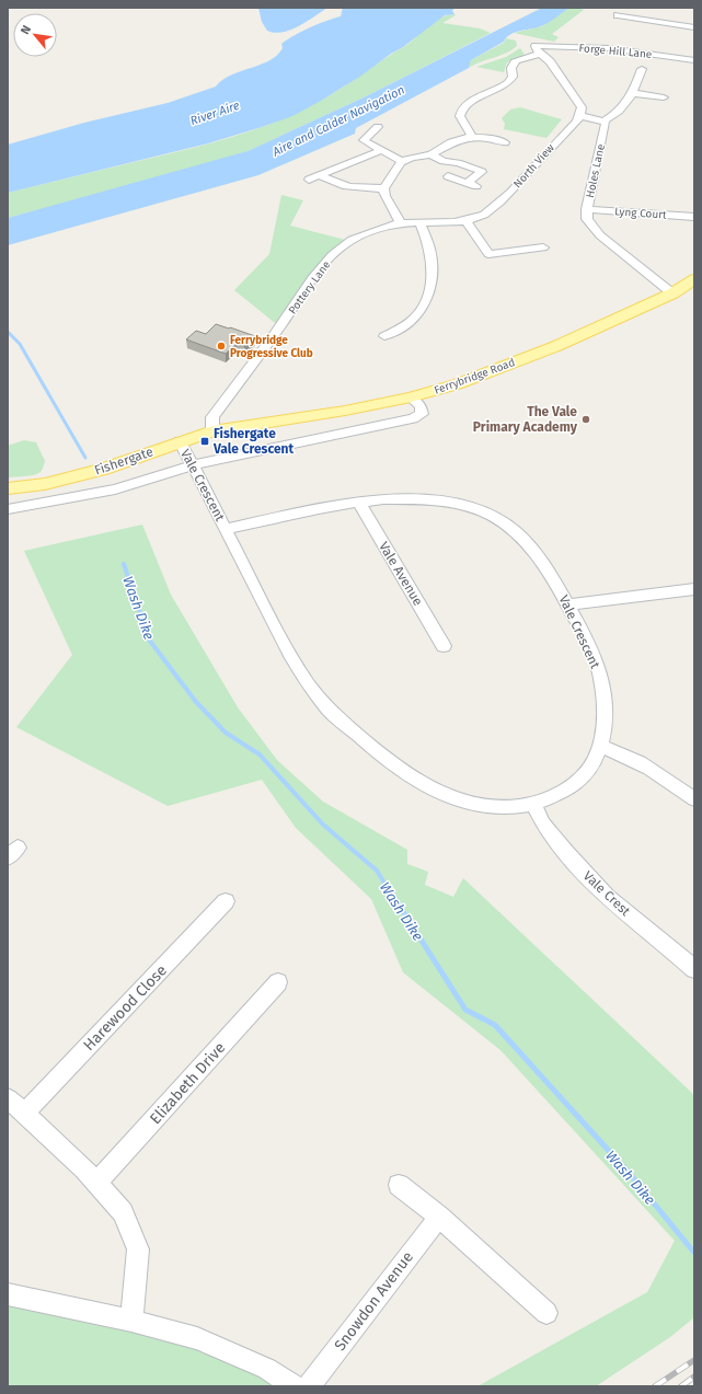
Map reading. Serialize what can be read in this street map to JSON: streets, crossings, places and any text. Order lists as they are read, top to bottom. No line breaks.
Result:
{"streets":{"main road":["Ferrybridge Road","Fishergate"],"street":["Forge Hill Lane","North View","Holes Lane","Lyng Court","Pottery Lane","Vale Crescent","Vale Avenue","Vale Crest","Harewood Close","Elizabeth Drive","Snowdon Avenue"]},"crossings":[["North View","Pottery Lane"],["Holes Lane","Lyng Court"],["Pottery Lane","Fishergate"],["Ferrybridge Road","Fishergate"],["Fishergate","Vale Crescent"],["Vale Crescent","Vale Avenue"],["Vale Crescent","Vale Crest"]],"water":["River Aire","Aire and Calder Navigation","Wash Dike"],"places":{"other":["Ferrybridge Progressive Club","The Vale Primary Academy"],"transit":["Fishergate Vale Crescent"]},"north":"top left"}
